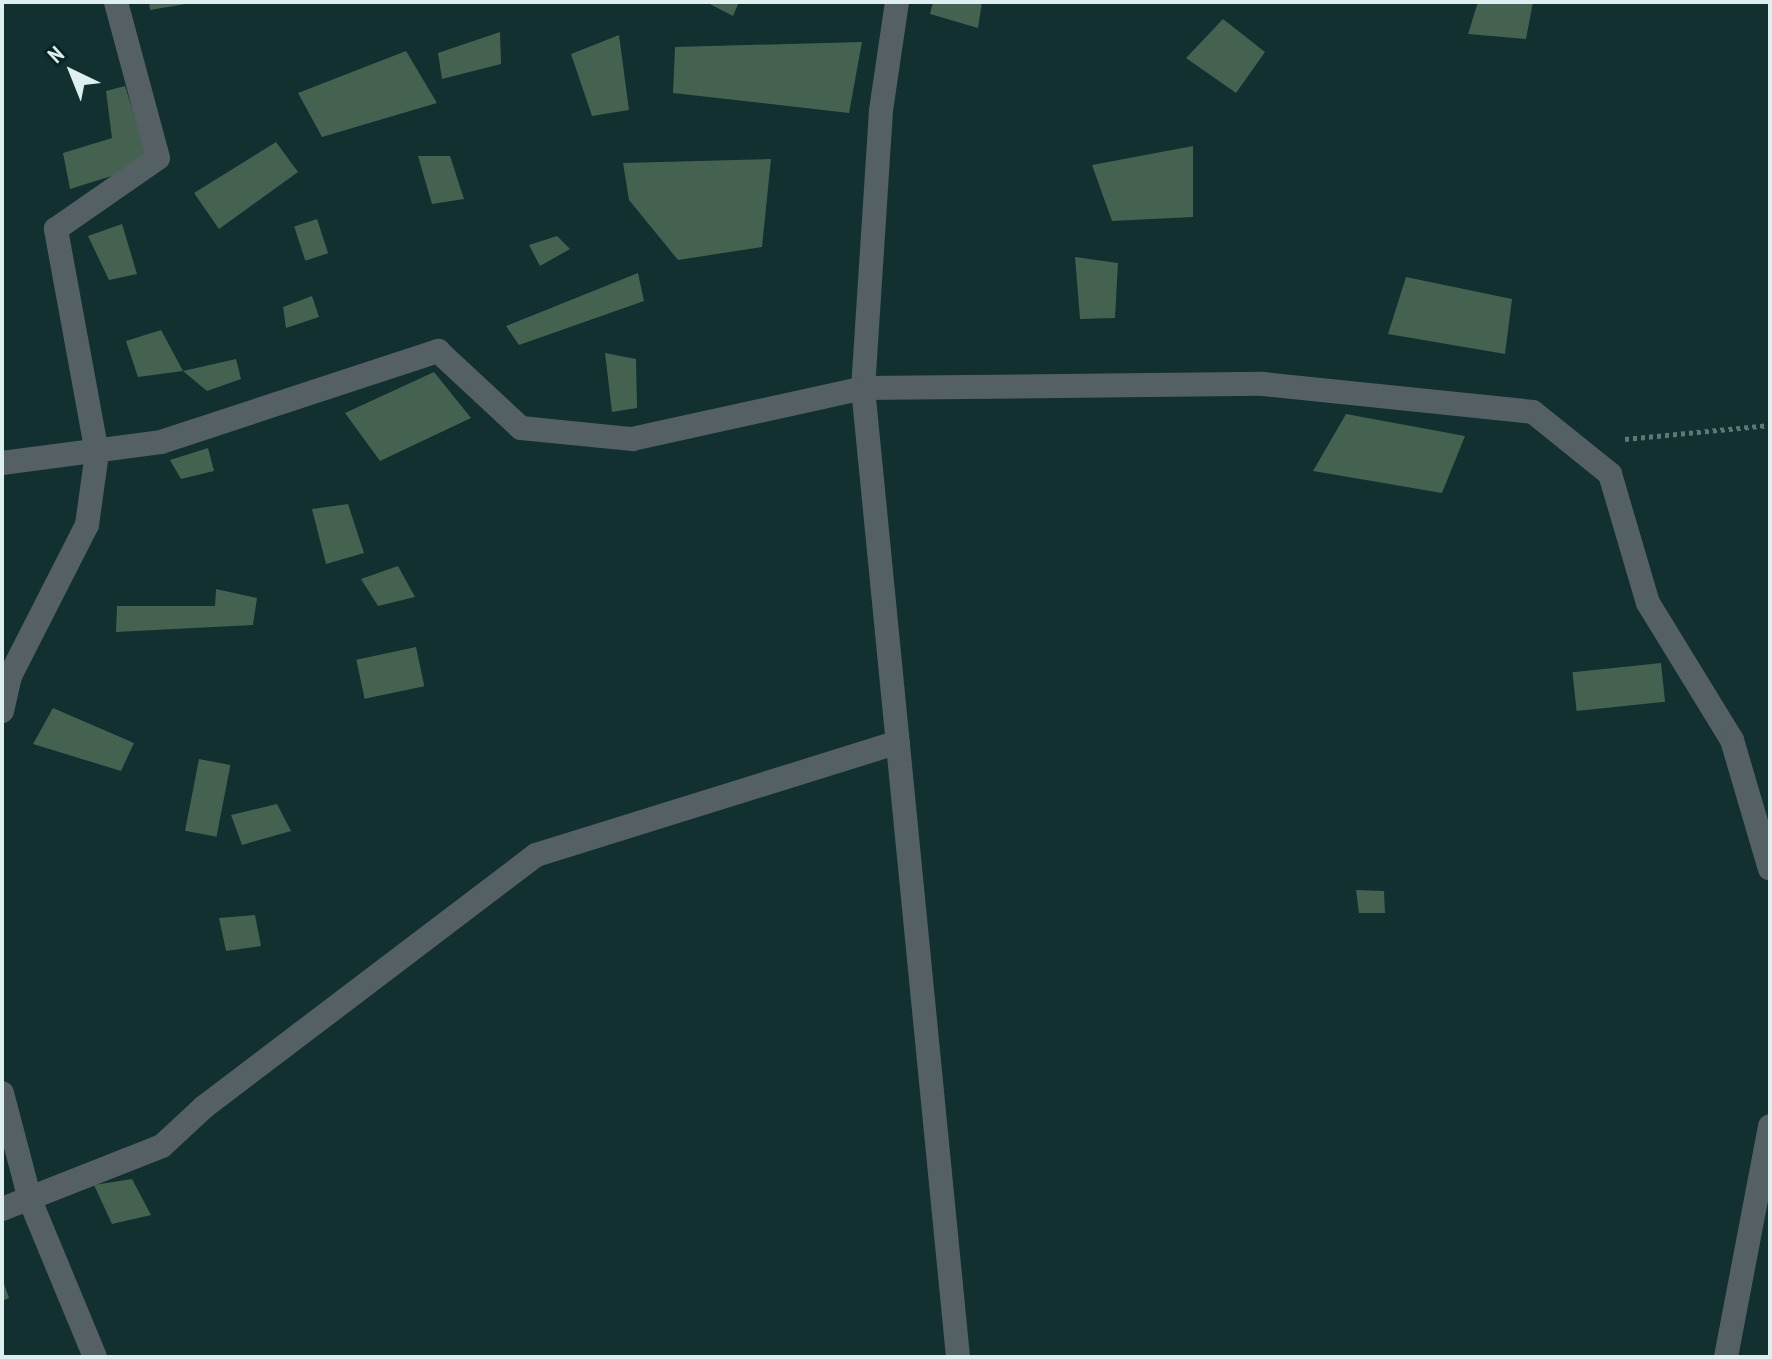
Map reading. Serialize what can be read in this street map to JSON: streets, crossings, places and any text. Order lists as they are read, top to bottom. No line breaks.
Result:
{"north":"top left"}
